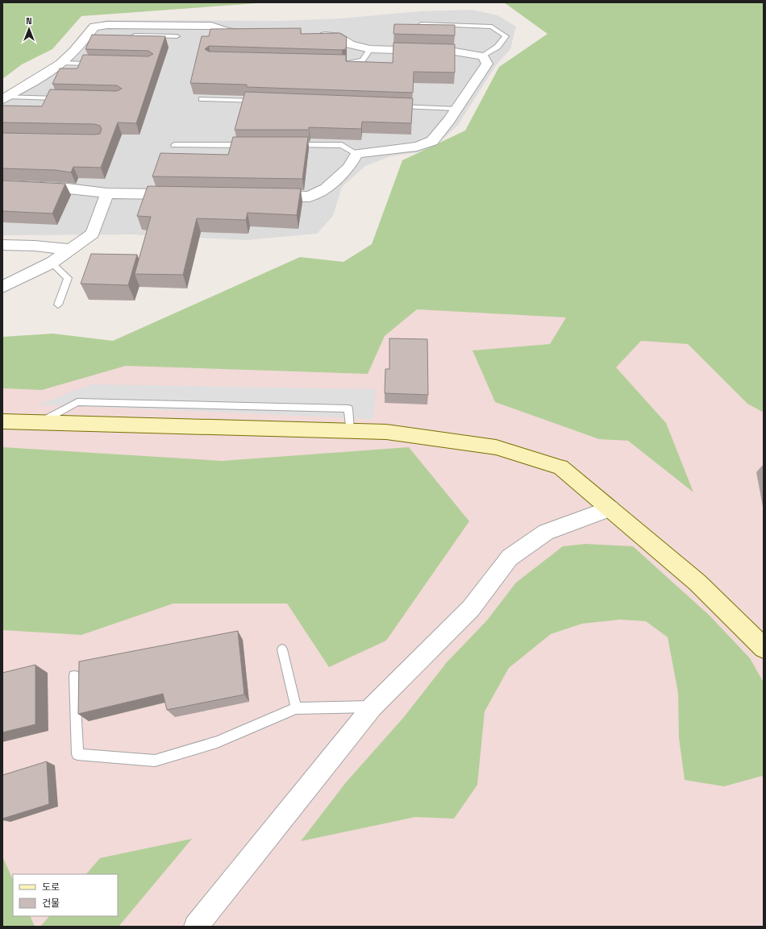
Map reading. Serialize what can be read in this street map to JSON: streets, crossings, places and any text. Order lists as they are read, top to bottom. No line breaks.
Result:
{"legend":["도로","건물"],"north":"top"}
